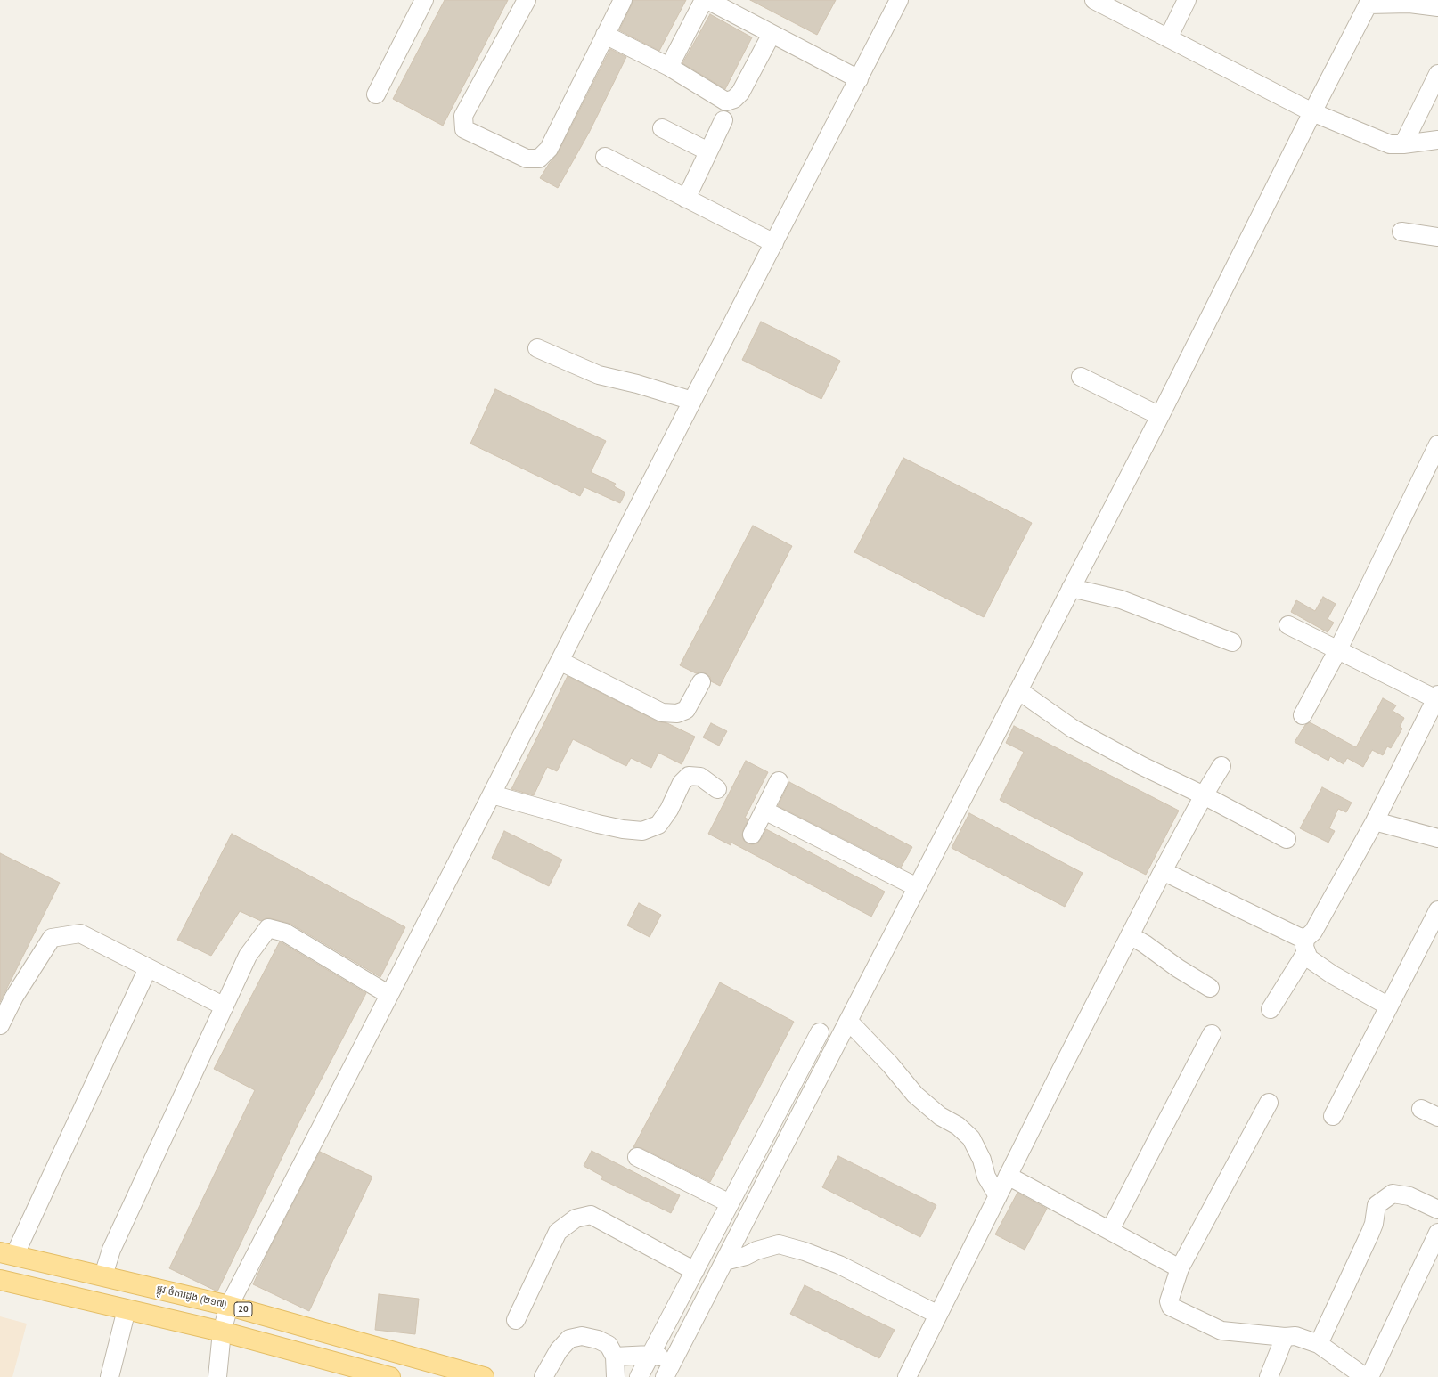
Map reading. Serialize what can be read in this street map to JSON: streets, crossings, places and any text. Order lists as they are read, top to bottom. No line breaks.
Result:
{"streets":{"main road":["ផ្លូវ ចំការដូង (២១៧)","20"]}}
